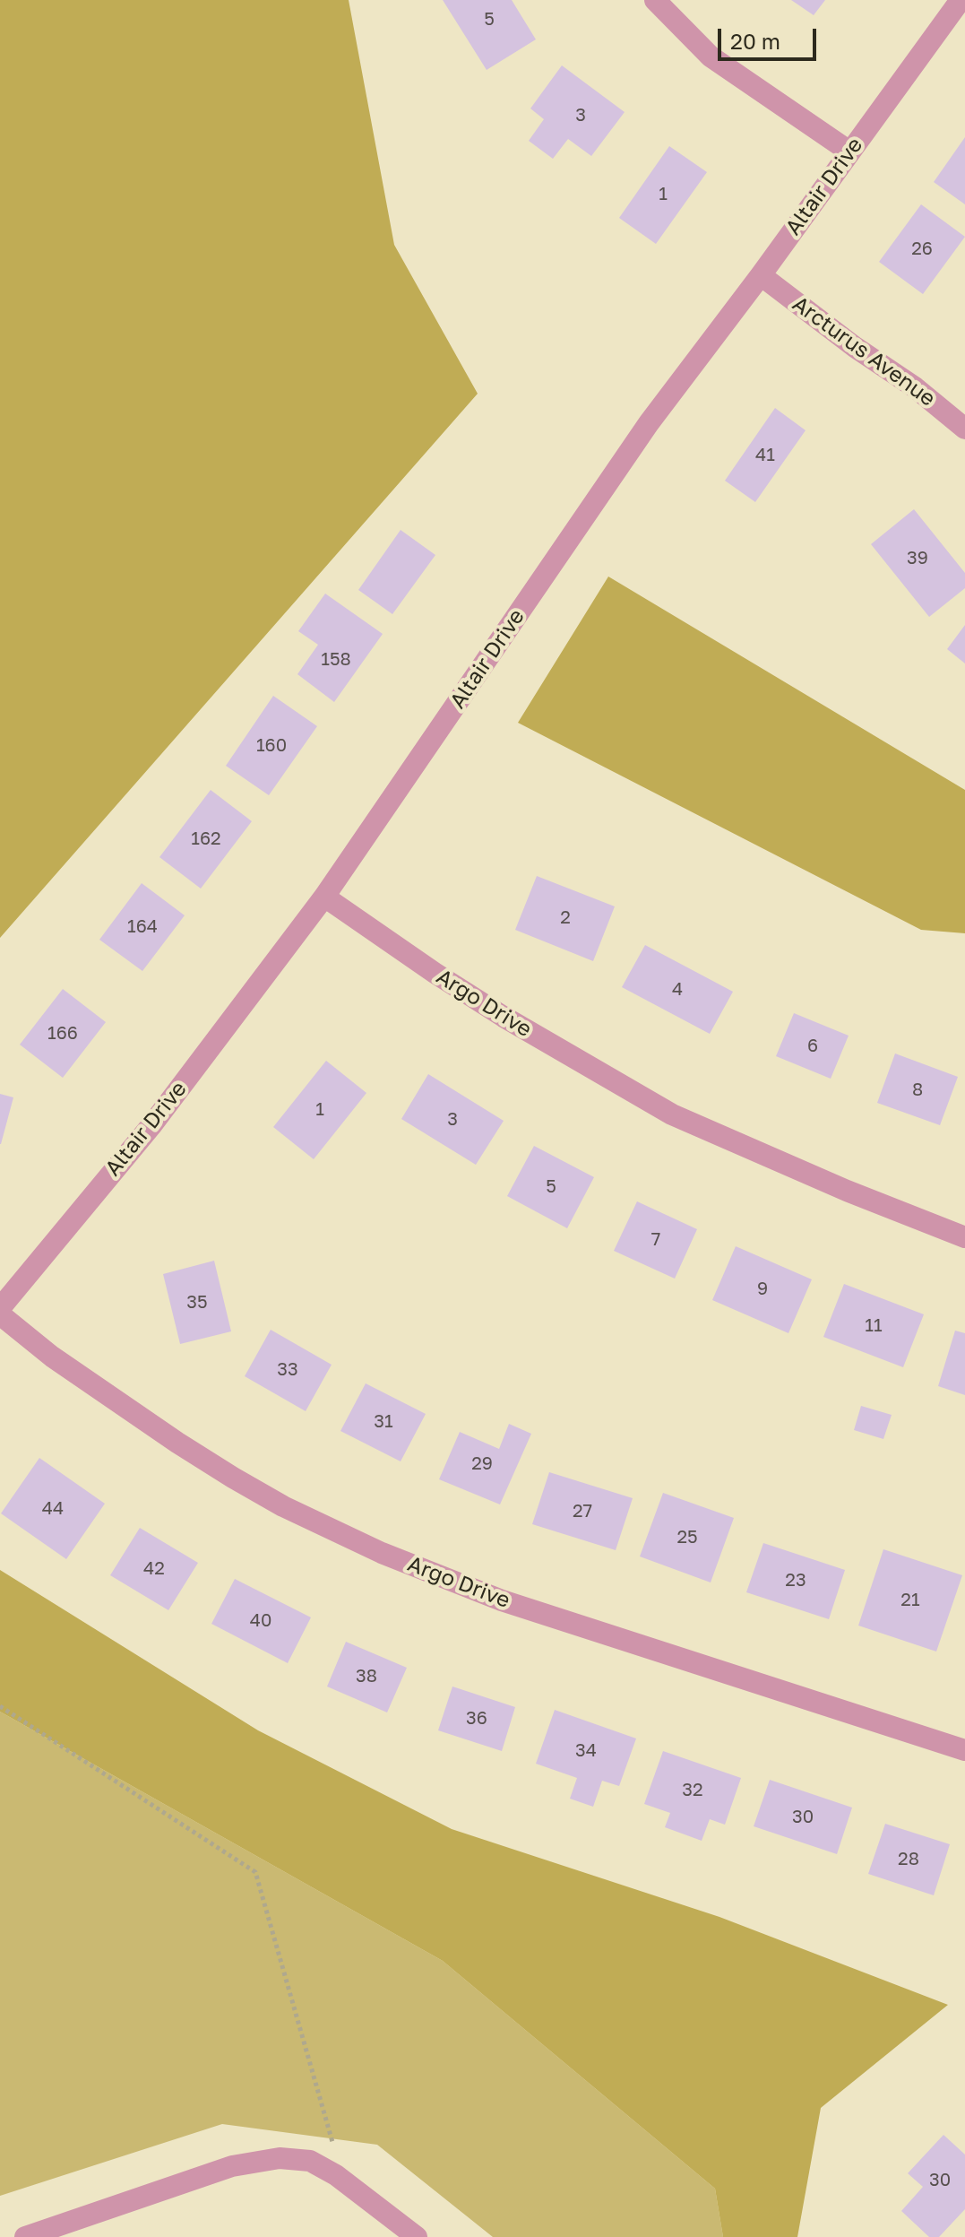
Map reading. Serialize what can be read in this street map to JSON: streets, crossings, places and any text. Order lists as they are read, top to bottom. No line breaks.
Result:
{"streets":{"street":["Altair Drive","Arcturus Avenue","Argo Drive"]},"crossings":[["Altair Drive","Arcturus Avenue"],["Altair Drive","Argo Drive"]],"house_numbers":["5","3","1","26","41","39","158","160","162","2","164","4","166","6","8","1","3","5","7","9","35","11","33","31","29","44","27","25","42","23","21","40","38","36","34","32","30","28","30"],"scale_bar":"20 m"}
